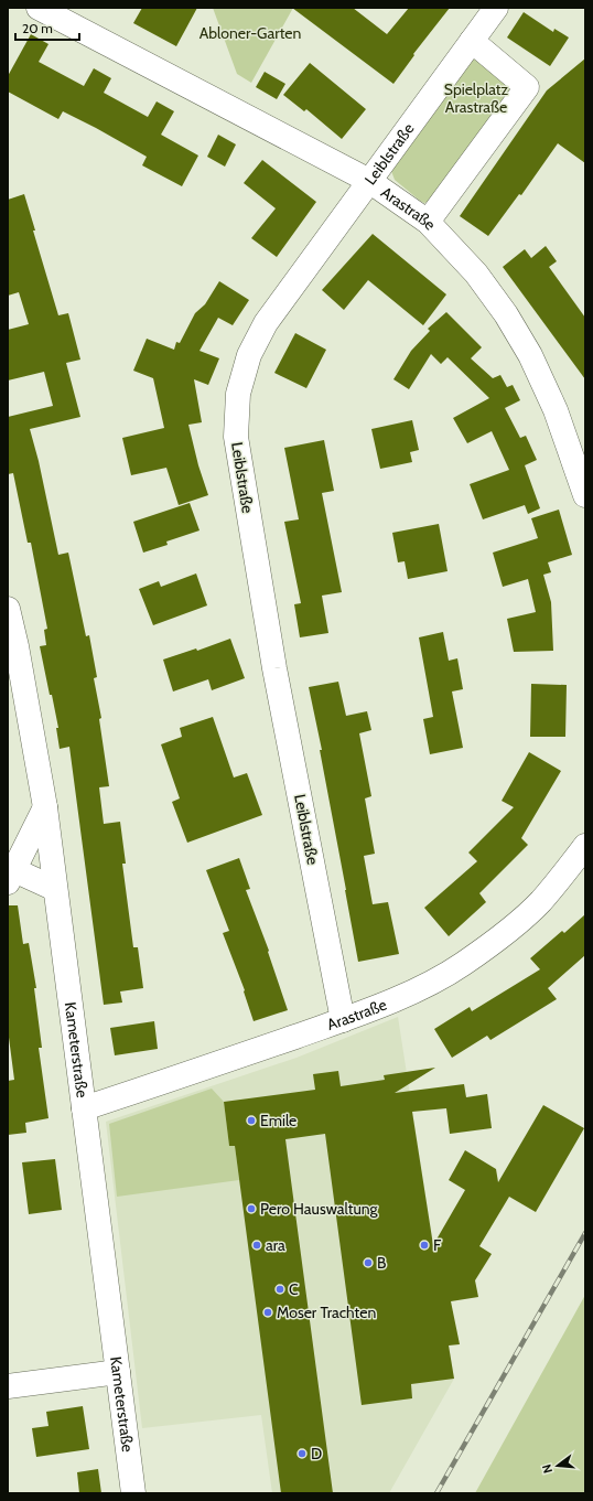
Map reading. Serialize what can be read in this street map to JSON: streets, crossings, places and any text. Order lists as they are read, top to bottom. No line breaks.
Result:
{"streets":{"street":["Leiblstraße","Arastraße","Kameterstraße"]},"crossings":[["Leiblstraße","Arastraße"],["Arastraße","Kameterstraße"]],"parks":["Abloner-Garten","Spielplatz Arastraße"],"places":["Emile","Pero Hauswaltung","ara","F","B","C","Moser Trachten","D"],"scale_bar":"20 m","north":"left"}
